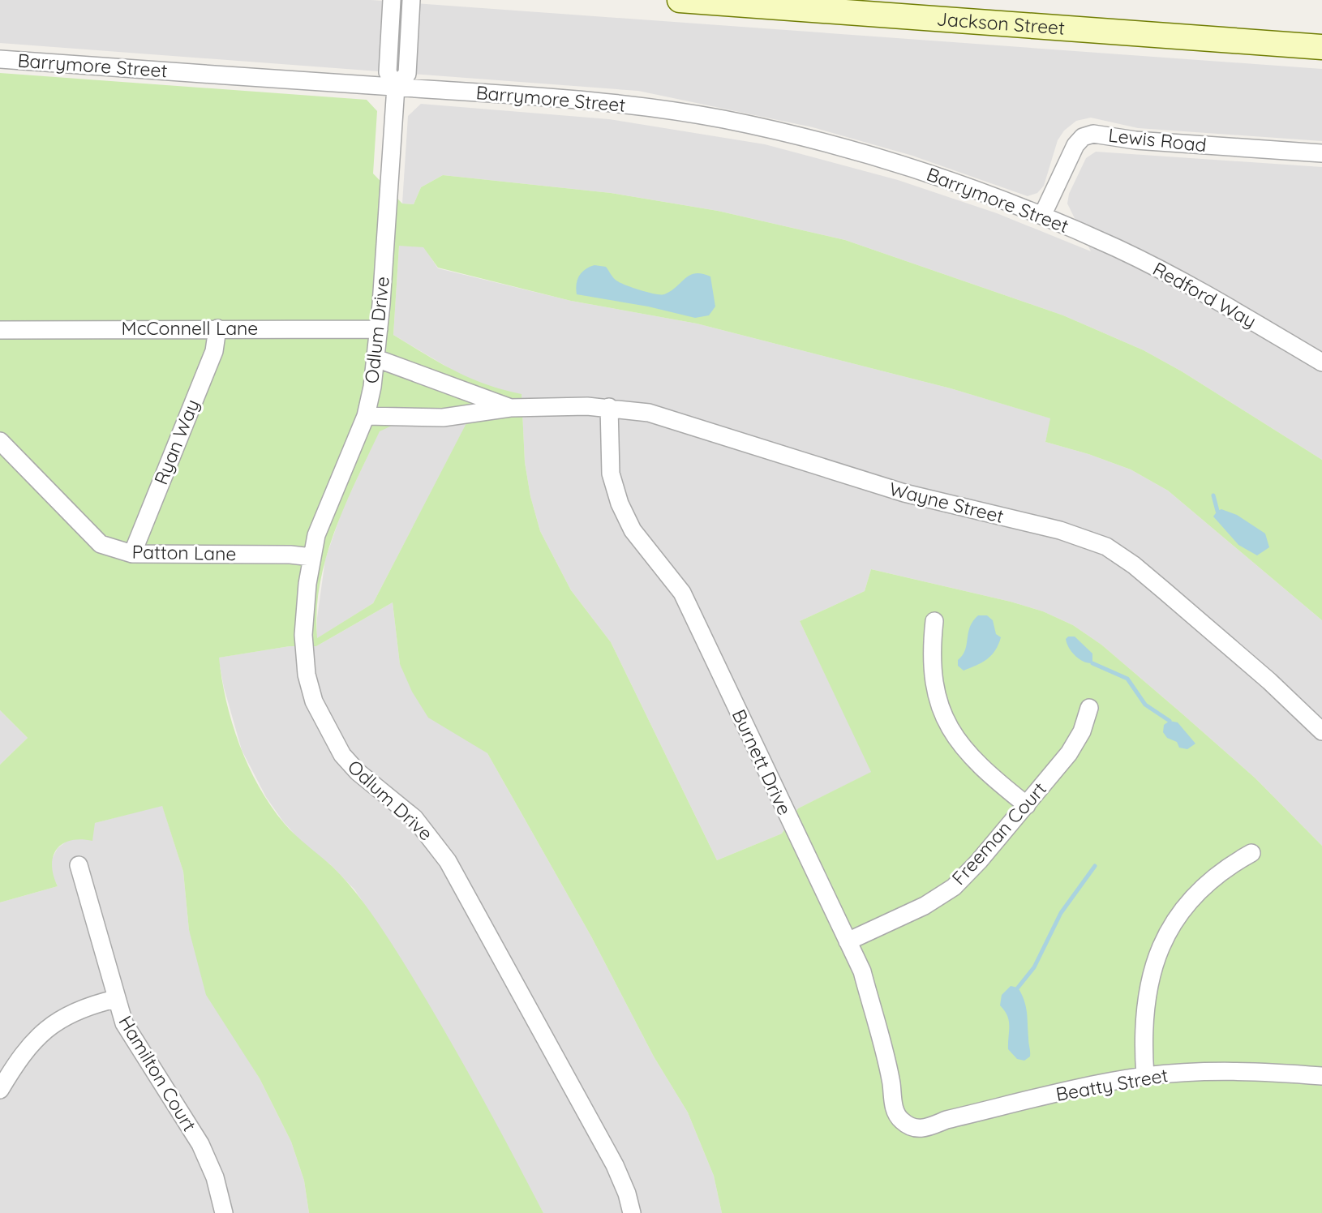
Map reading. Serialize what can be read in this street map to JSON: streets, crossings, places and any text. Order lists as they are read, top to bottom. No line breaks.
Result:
{"streets":{"main road":["Jackson Street"],"street":["Barrymore Street","Lewis Road","Redford Way","McConnell Lane","Odlum Drive","Ryan Way","Wayne Street","Patton Lane","Burnett Drive","Freeman Court","Hamilton Court","Beatty Street"]},"crossings":[["Barrymore Street","Lewis Road"],["Barrymore Street","Redford Way"],["Barrymore Street","Odlum Drive"],["McConnell Lane","Odlum Drive"],["McConnell Lane","Ryan Way"],["Odlum Drive","Wayne Street"],["Odlum Drive","Patton Lane"],["Ryan Way","Patton Lane"],["Wayne Street","Burnett Drive"],["Burnett Drive","Freeman Court"],["Burnett Drive","Beatty Street"]]}
